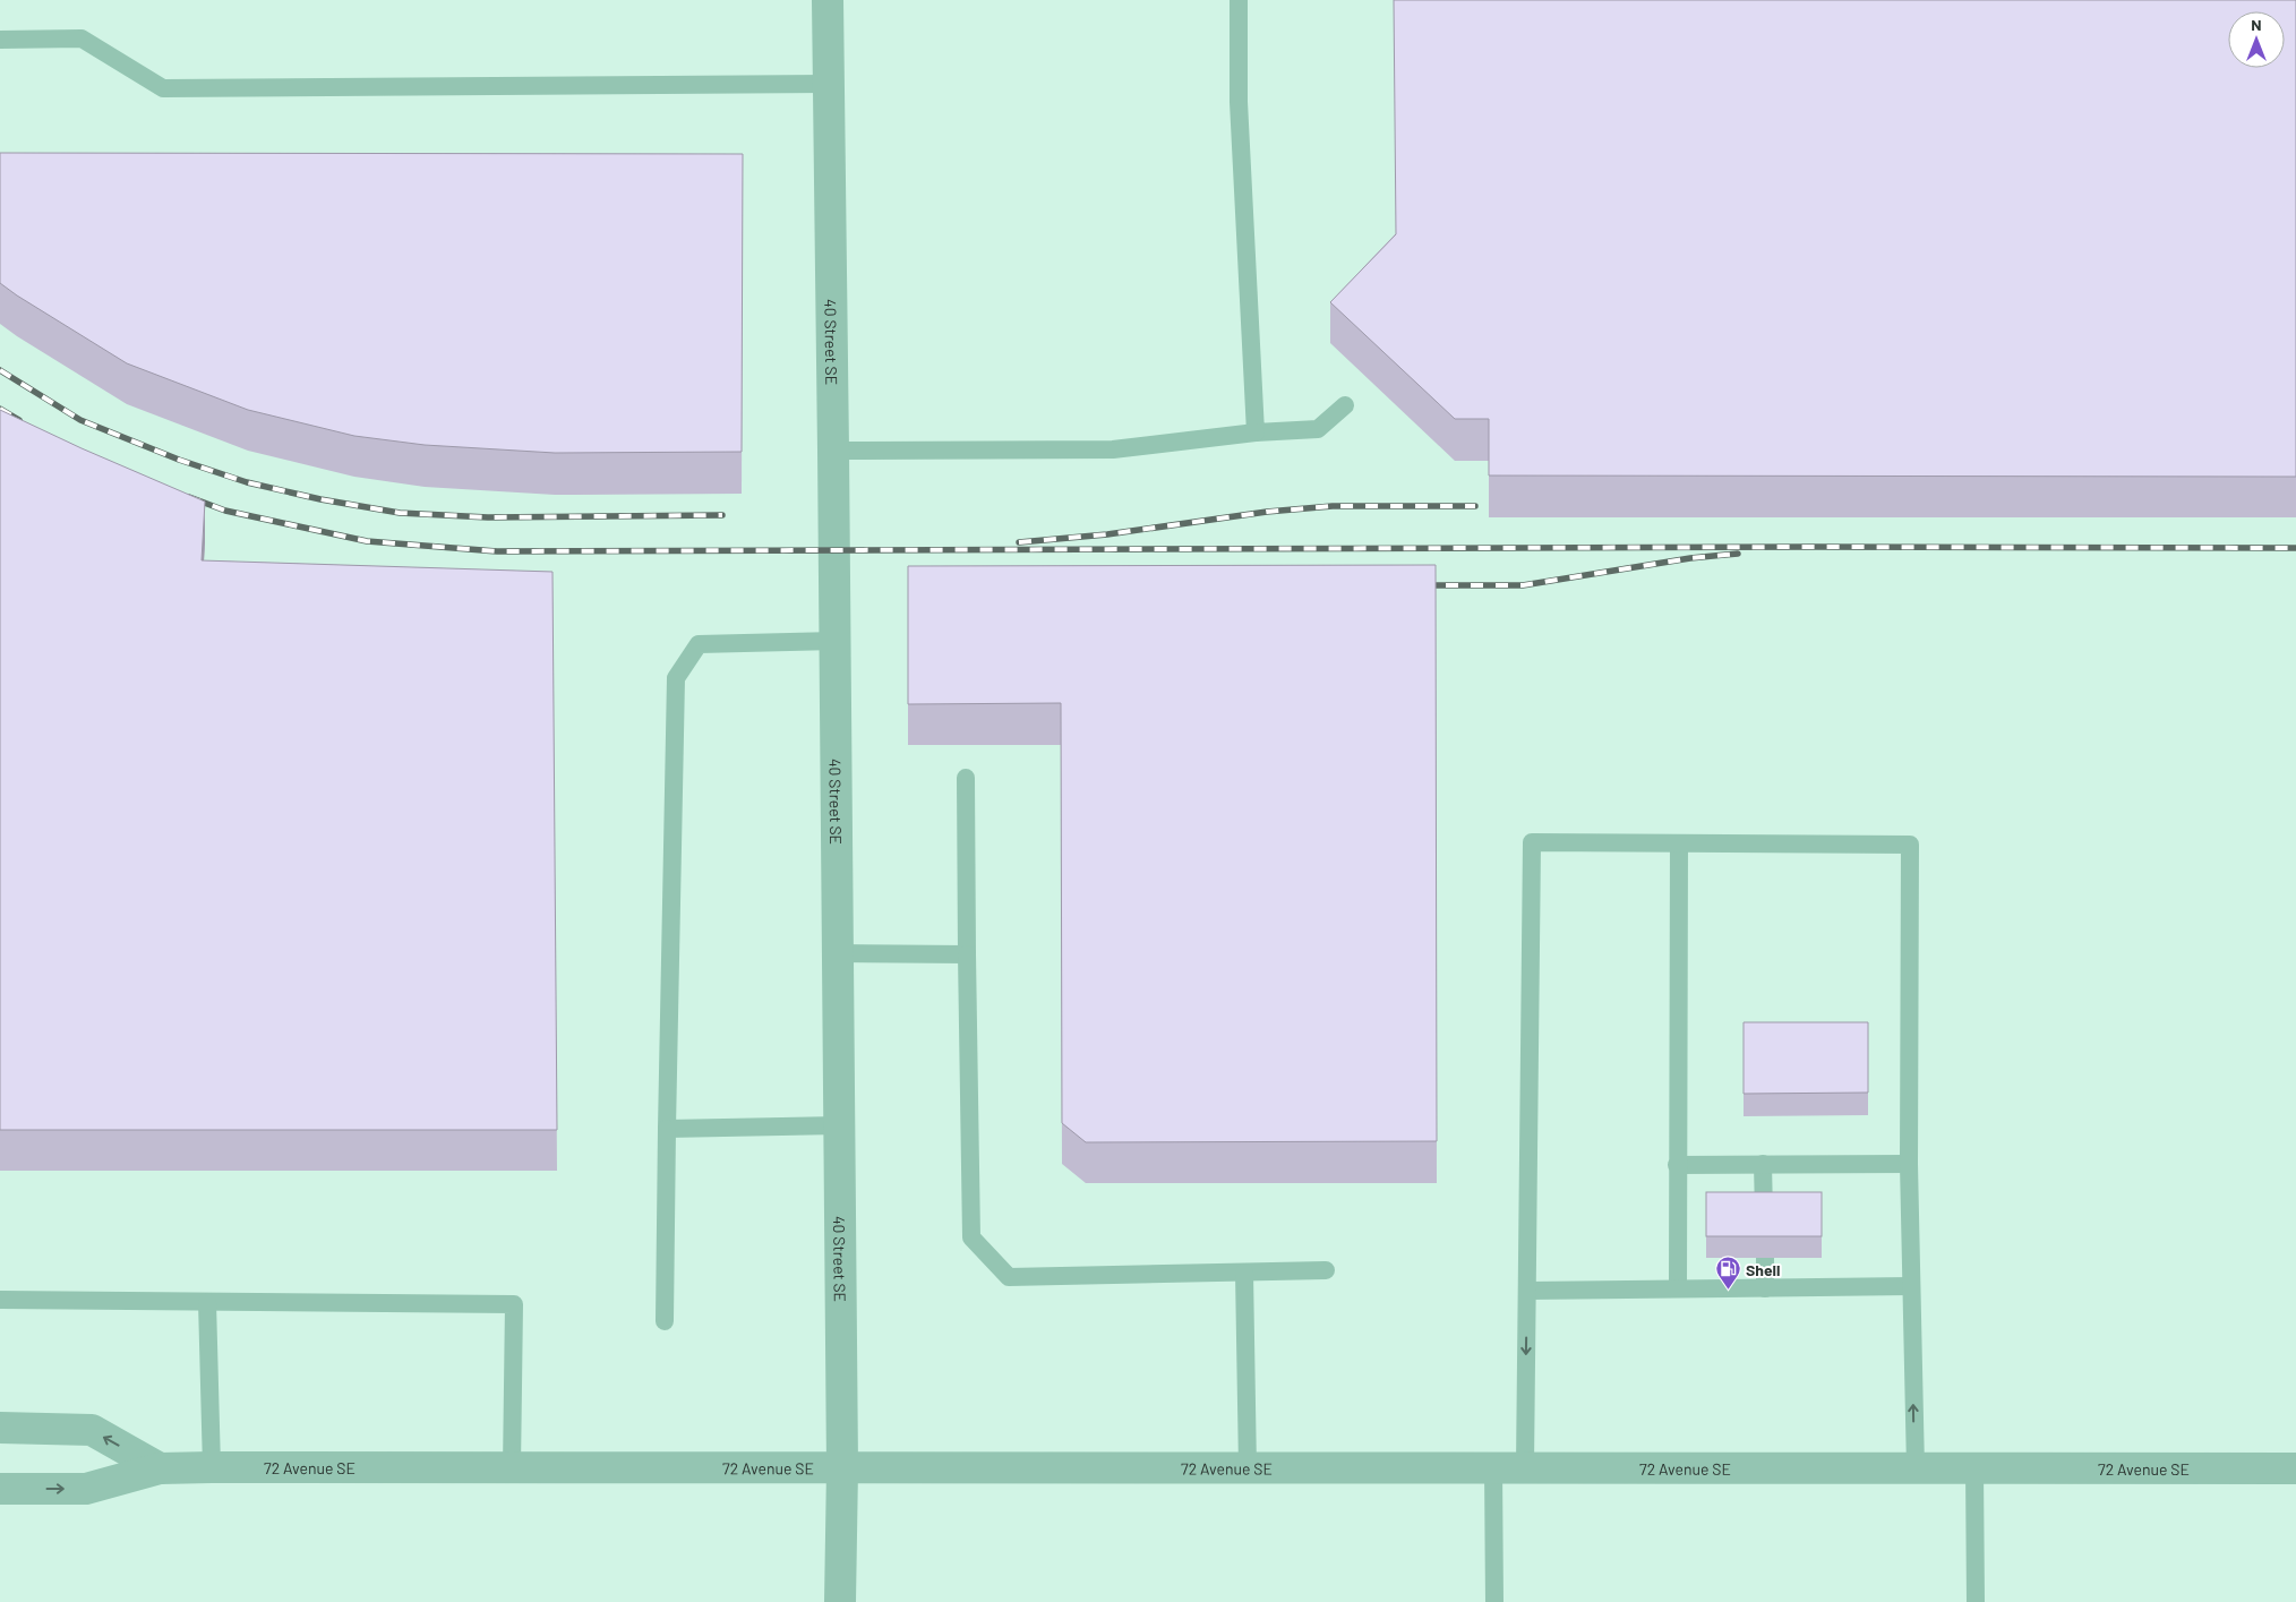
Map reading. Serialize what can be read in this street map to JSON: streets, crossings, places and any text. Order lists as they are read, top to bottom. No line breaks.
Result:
{"streets":{"street":["40 Street SE","72 Avenue SE"]},"crossings":[["40 Street SE","72 Avenue SE"]],"places":{"fuel station":["Shell"]},"north":"top"}
